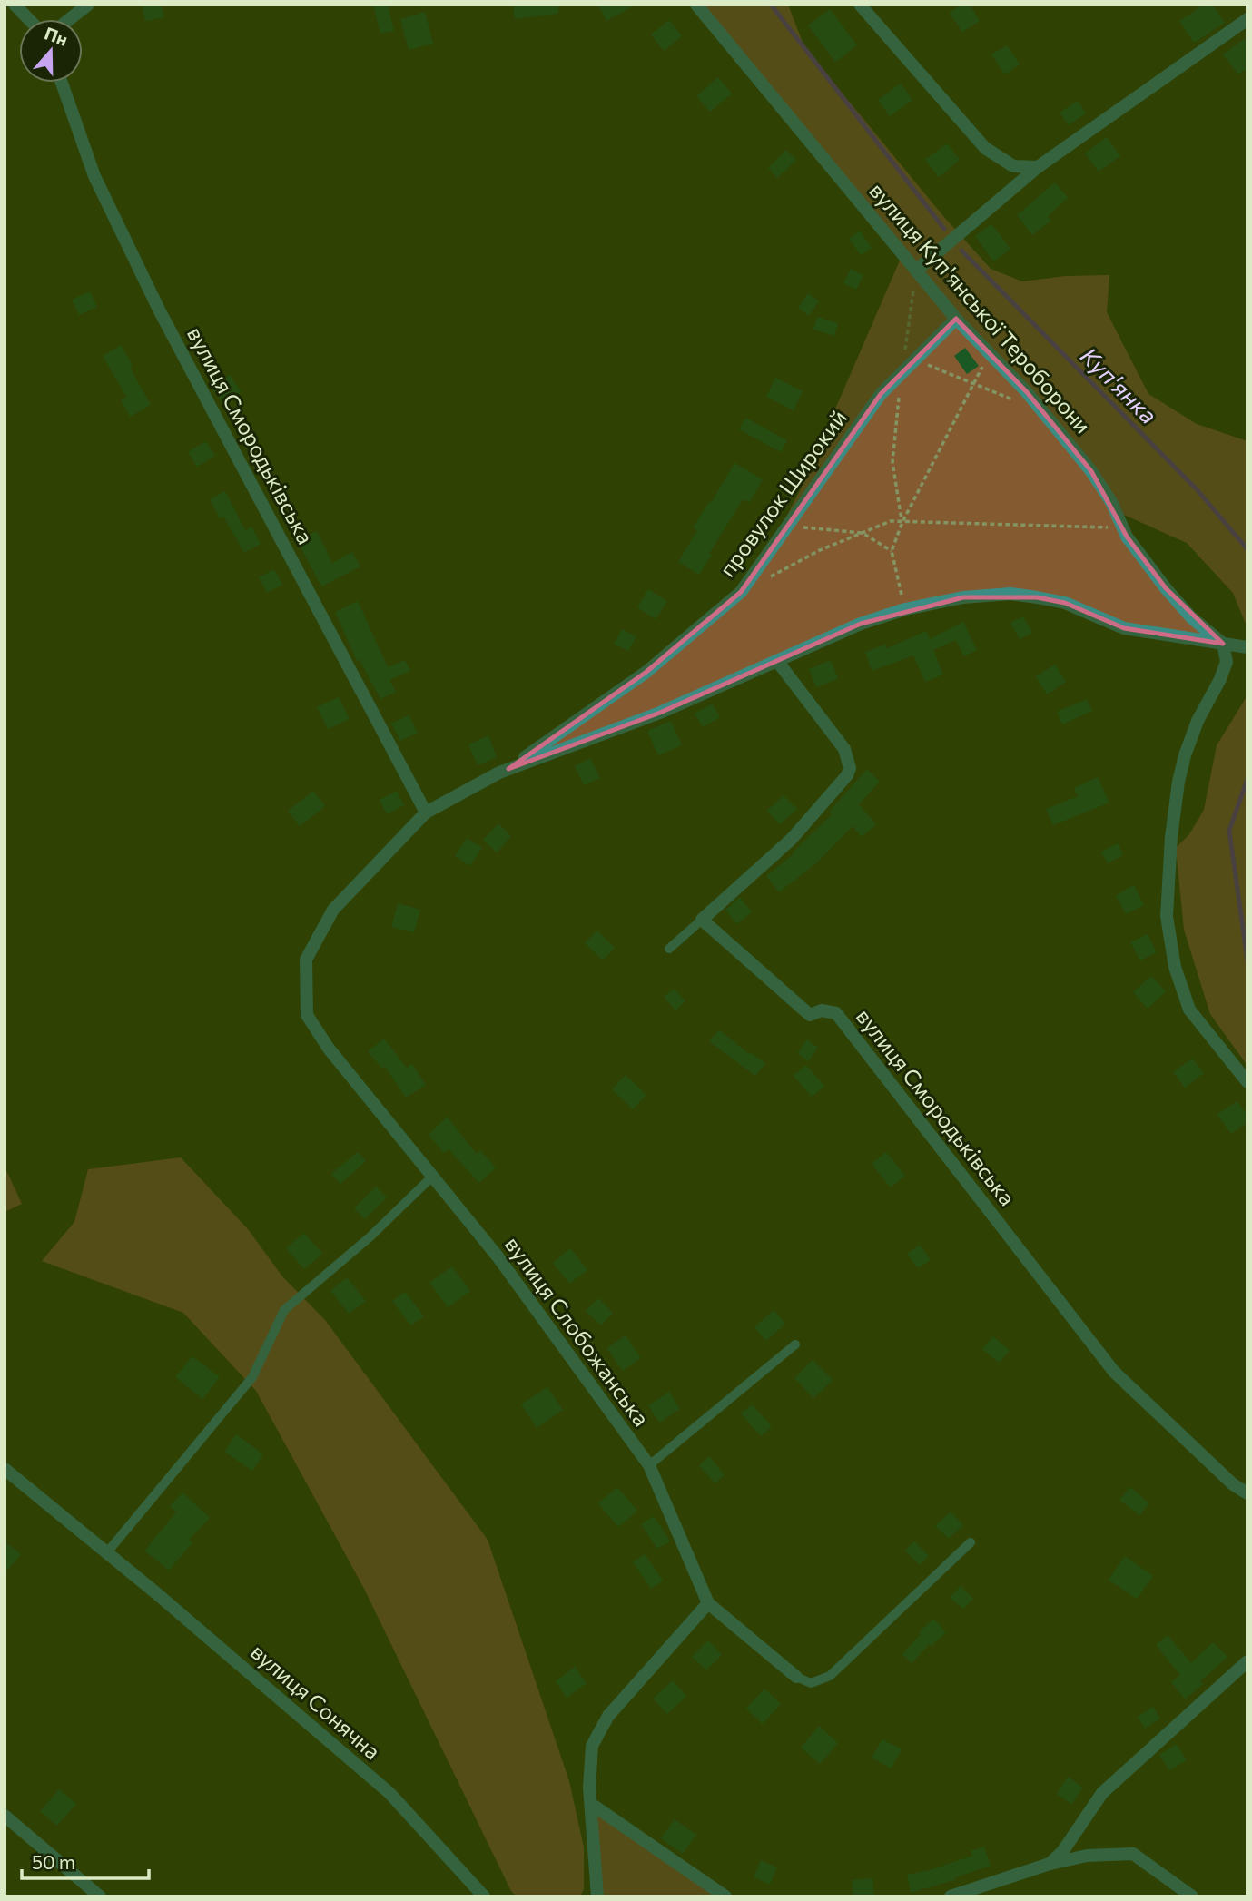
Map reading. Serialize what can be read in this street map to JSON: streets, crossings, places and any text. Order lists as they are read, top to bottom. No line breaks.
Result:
{"streets":{"street":["вулиця Куп'янської Тероборони","вулиця Смородьківська","провулок Широкий","вулиця Слобожанська","вулиця Сонячна"]},"crossings":[["вулиця Куп'янської Тероборони","провулок Широкий"],["вулиця Смородьківська","вулиця Слобожанська"]],"water":["Куп'янка"],"scale_bar":"50 m","north":"top"}
